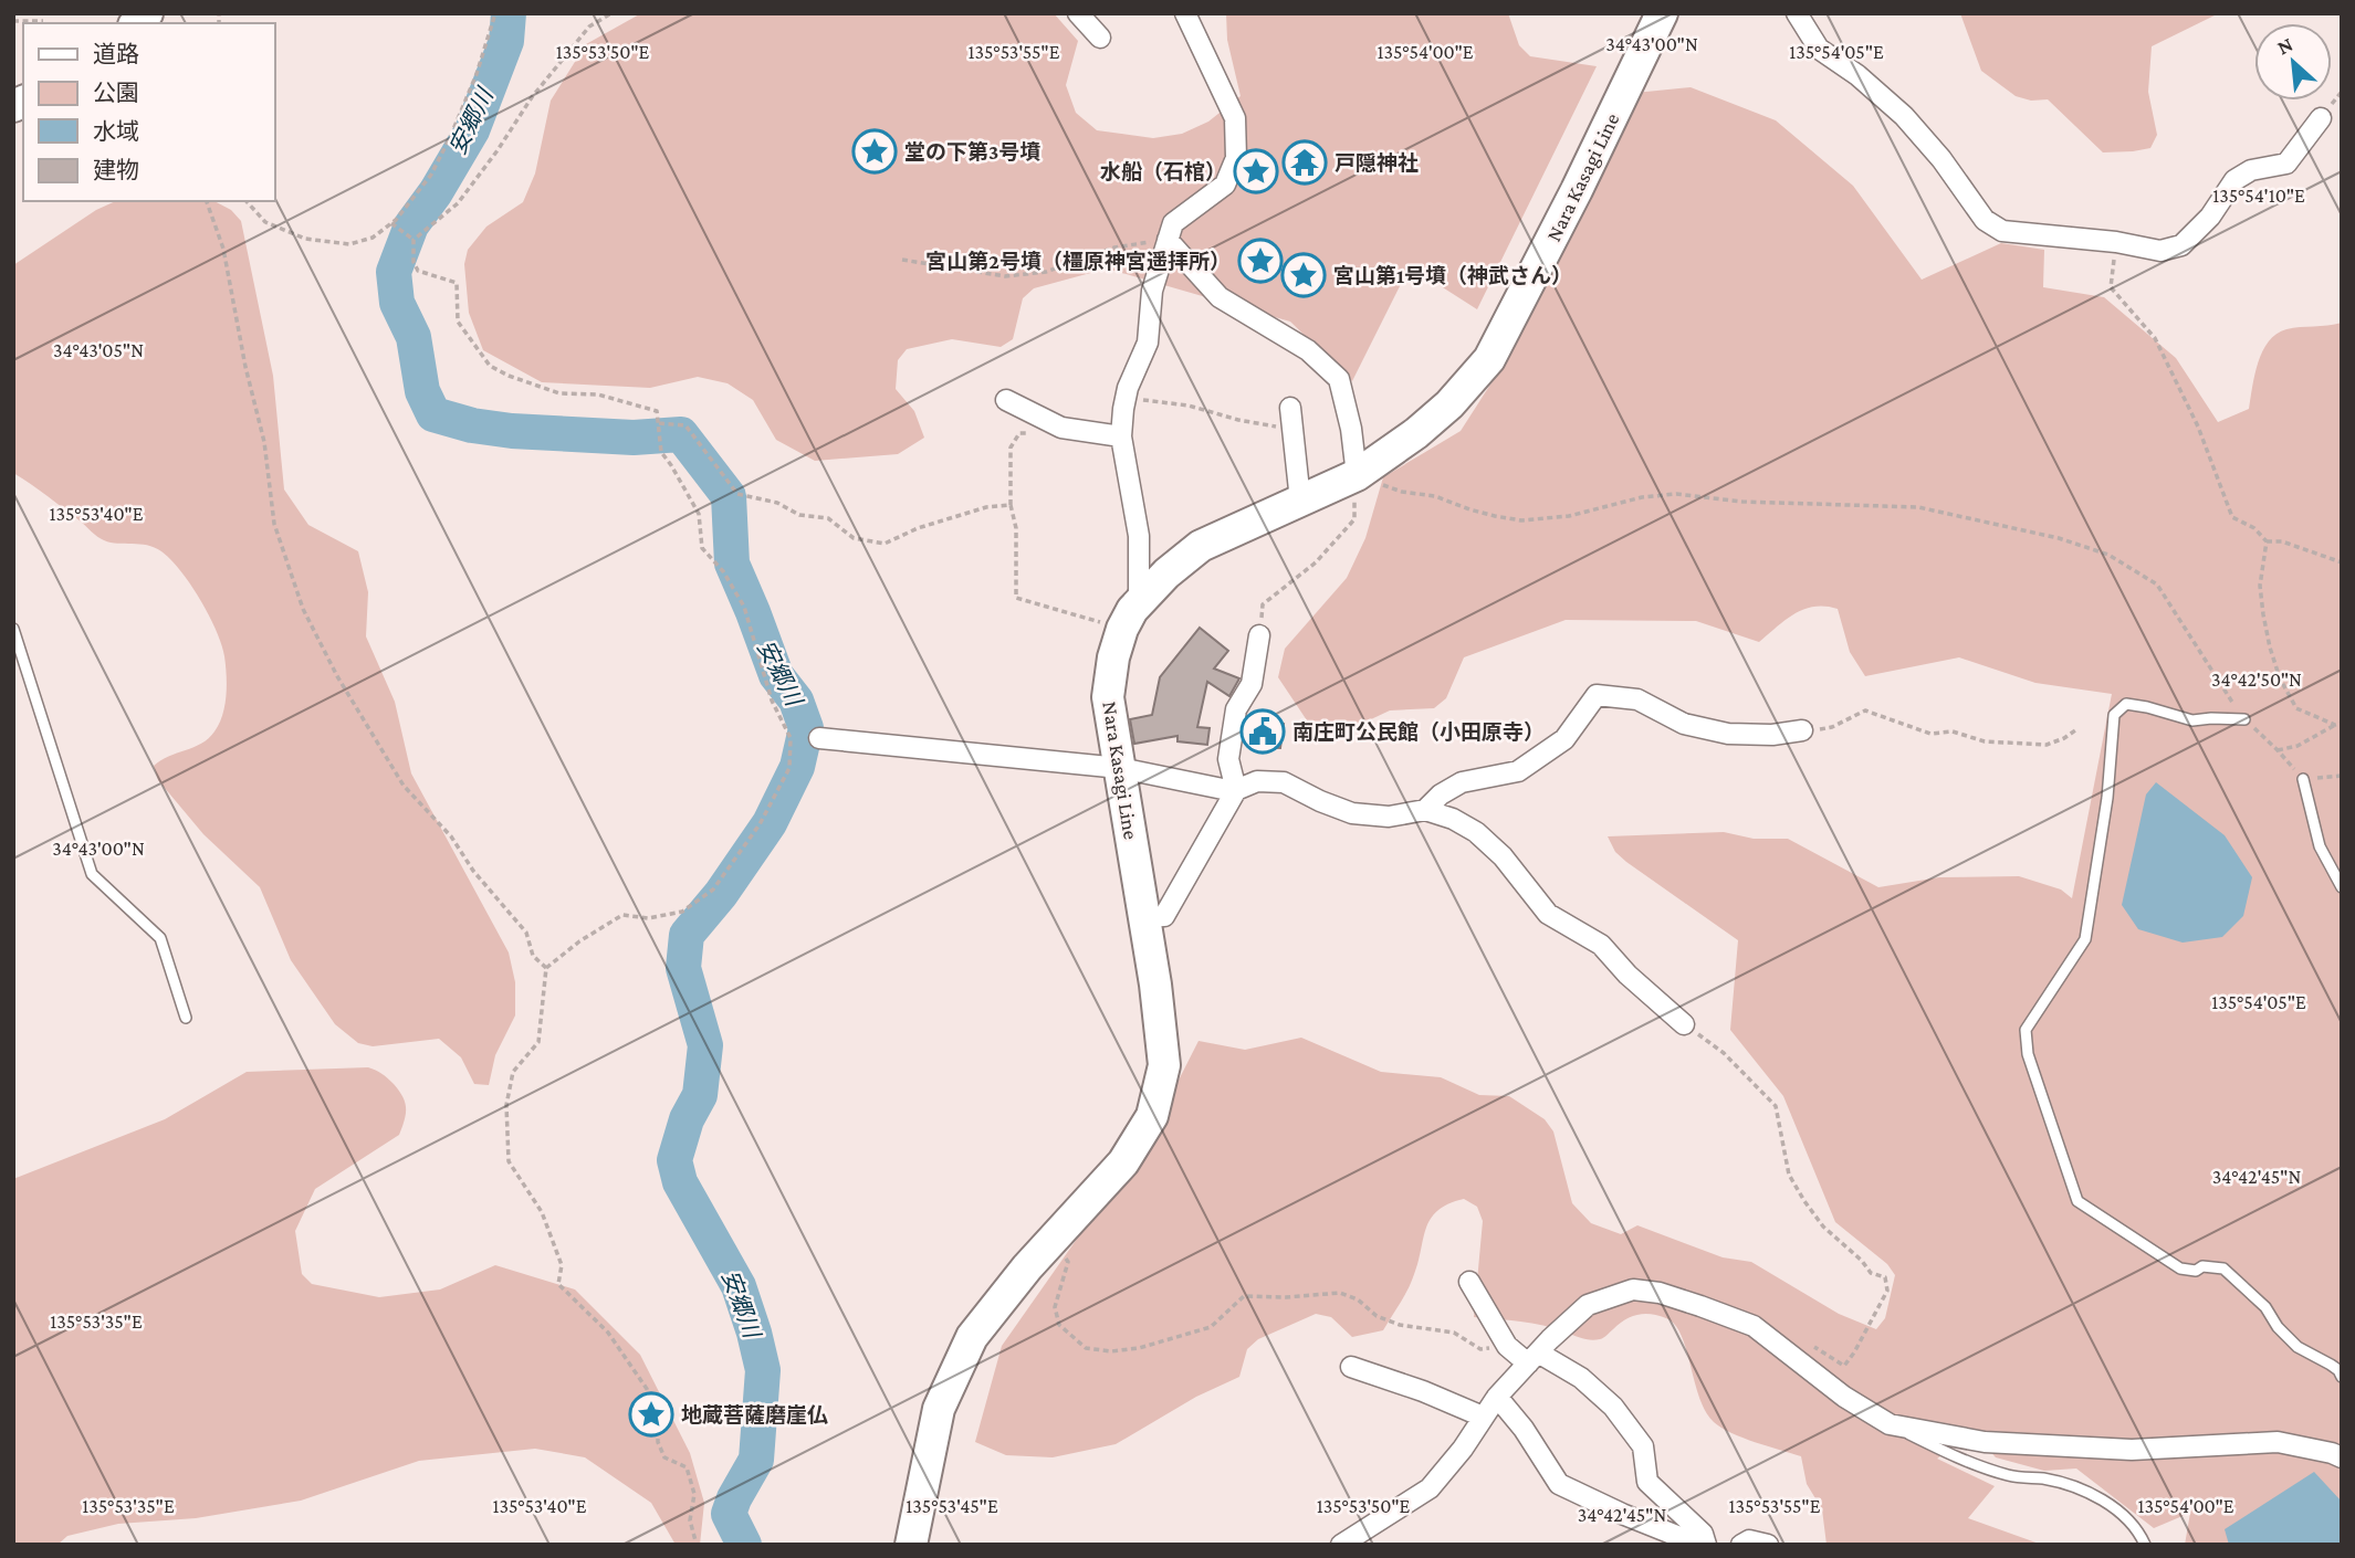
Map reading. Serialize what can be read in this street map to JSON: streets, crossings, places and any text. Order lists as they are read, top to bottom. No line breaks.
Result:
{"streets":{"main road":["Nara Kasagi Line"]},"water":["安郷川"],"places":{"place":["堂の下第3号墳","水船（石棺）","宮山第2号墳（橿原神宮遥拝所）","宮山第1号墳（神武さん）","地蔵菩薩磨崖仏"],"temple":["戸隠神社"],"public building":["南庄町公民館（小田原寺）"]},"legend":["道路","公園","水域","建物"],"north":"top left","coordinates":["34°43'00\"N","135°53'50\"E","135°53'55\"E","135°54'00\"E","135°54'05\"E","135°54'10\"E","34°43'05\"N","135°53'40\"E","34°42'50\"N","34°42'45\"N","135°53'35\"E","135°53'45\"E"]}
